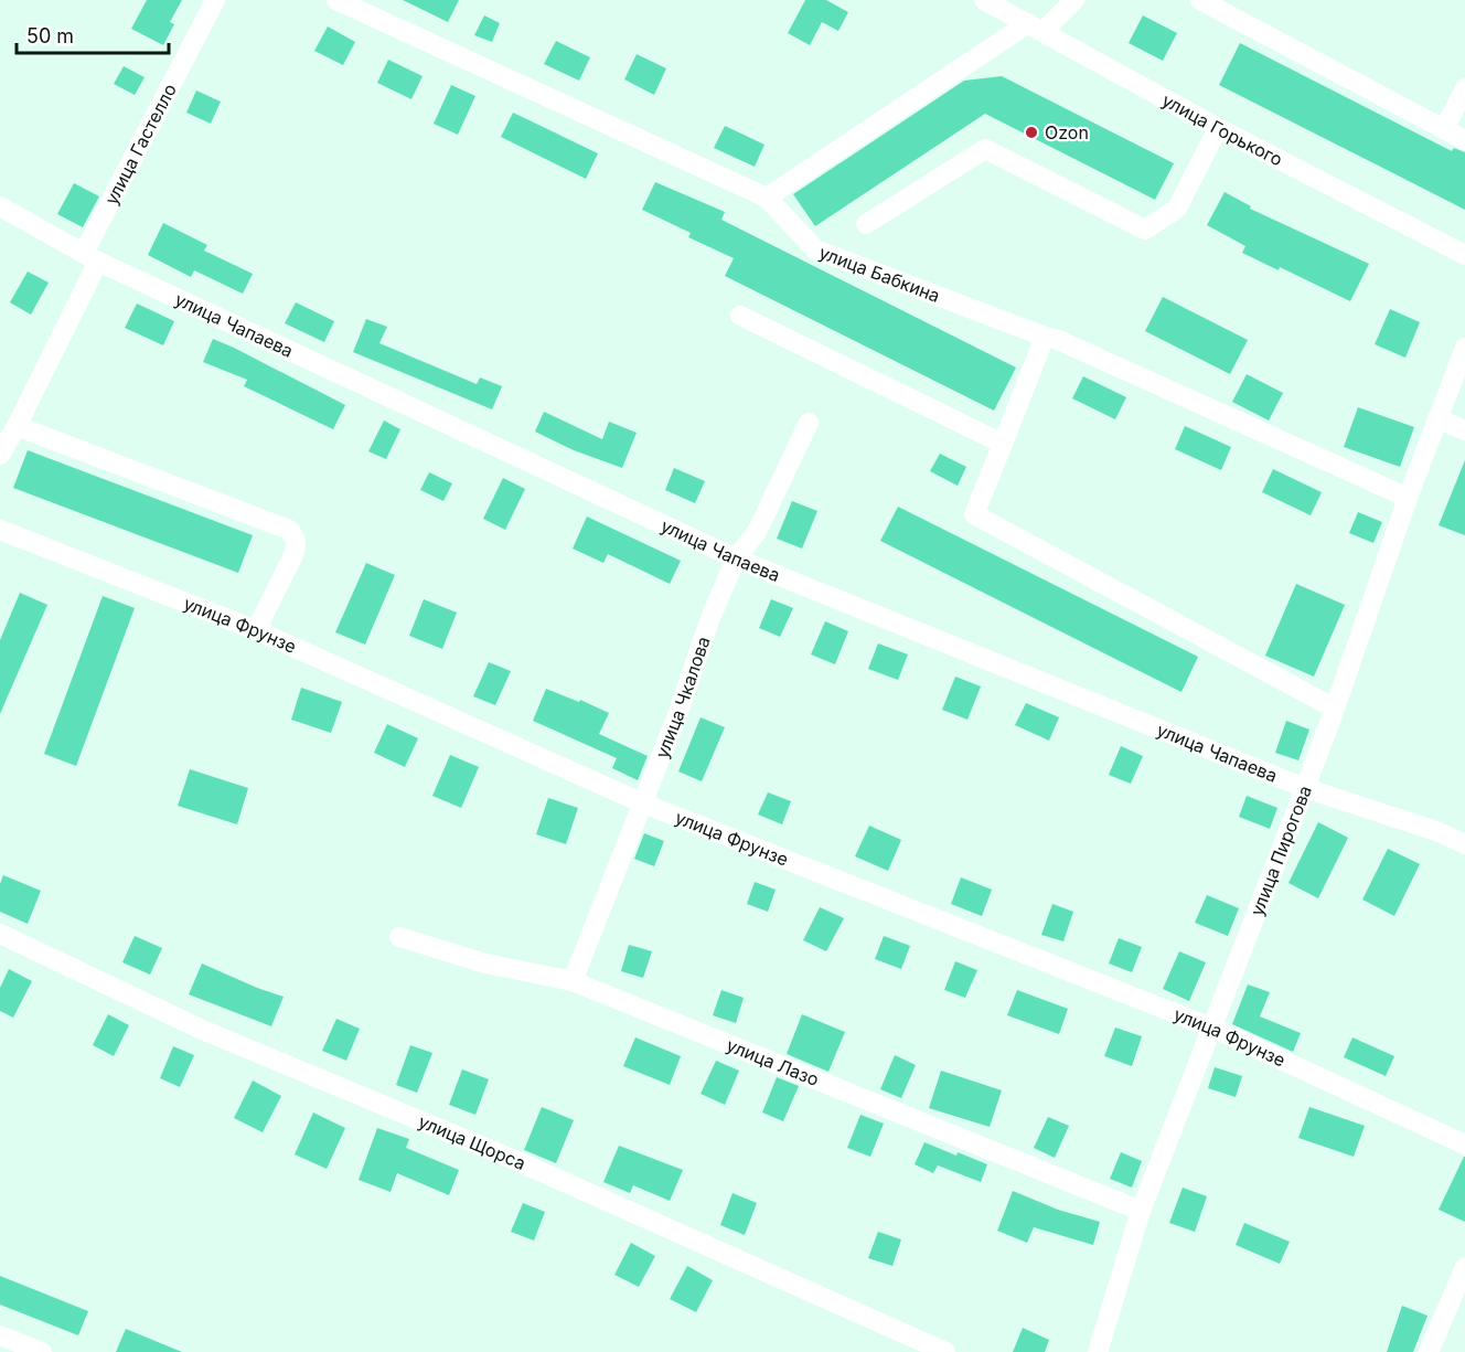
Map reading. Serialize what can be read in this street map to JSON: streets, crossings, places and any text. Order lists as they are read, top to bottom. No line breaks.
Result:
{"streets":{"street":["улица Горького","улица Гастелло","улица Бабкина","улица Чапаева","улица Фрунзе","улица Чкалова","улица Пирогова","улица Лазо","улица Щорса"]},"crossings":[["улица Гастелло","улица Чапаева"],["улица Бабкина","улица Пирогова"],["улица Чапаева","улица Чкалова"],["улица Чапаева","улица Пирогова"],["улица Фрунзе","улица Чкалова"],["улица Фрунзе","улица Пирогова"],["улица Чкалова","улица Лазо"],["улица Пирогова","улица Лазо"]],"places":["Ozon"],"scale_bar":"50 m"}
